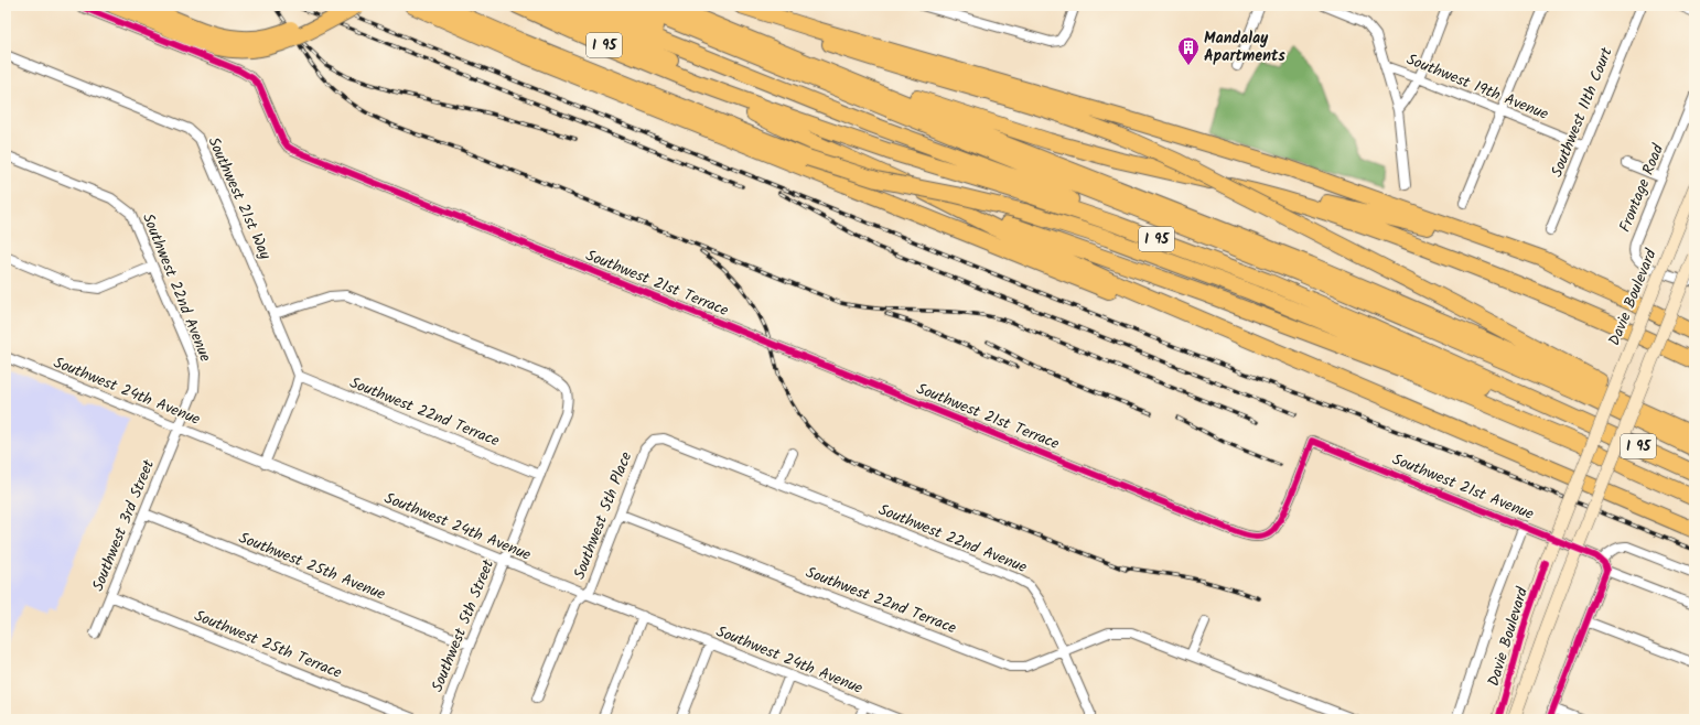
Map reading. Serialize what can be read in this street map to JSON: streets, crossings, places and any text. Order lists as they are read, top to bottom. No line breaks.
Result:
{"streets":{"highway":["I 95"],"main road":["Davie Boulevard"],"street":["Southwest 19th Avenue","Southwest 11th Court","Frontage Road","Southwest 21st Way","Southwest 21st Terrace","Southwest 22nd Avenue","Southwest 24th Avenue","Southwest 22nd Terrace","Southwest 21st Avenue","Southwest 5th Place","Southwest 3rd Street","Southwest 25th Avenue","Southwest 5th Street","Southwest 25th Terrace"]},"crossings":[["Southwest 19th Avenue","Southwest 11th Court"],["Southwest 21st Way","Southwest 22nd Terrace"],["Southwest 21st Way","Southwest 5th Street"],["Southwest 21st Terrace","Southwest 21st Avenue"],["Southwest 22nd Avenue","Southwest 24th Avenue"],["Southwest 22nd Avenue","Southwest 22nd Terrace"],["Southwest 22nd Avenue","Southwest 5th Place"],["Southwest 22nd Avenue","Southwest 3rd Street"],["Southwest 24th Avenue","Southwest 5th Place"],["Southwest 24th Avenue","Southwest 3rd Street"],["Southwest 24th Avenue","Southwest 5th Street"],["Southwest 22nd Terrace","Southwest 5th Place"],["Southwest 22nd Terrace","Southwest 5th Street"],["Southwest 3rd Street","Southwest 25th Avenue"],["Southwest 3rd Street","Southwest 25th Terrace"],["Southwest 25th Avenue","Southwest 5th Street"]],"places":{"building":["Mandalay Apartments"]}}
